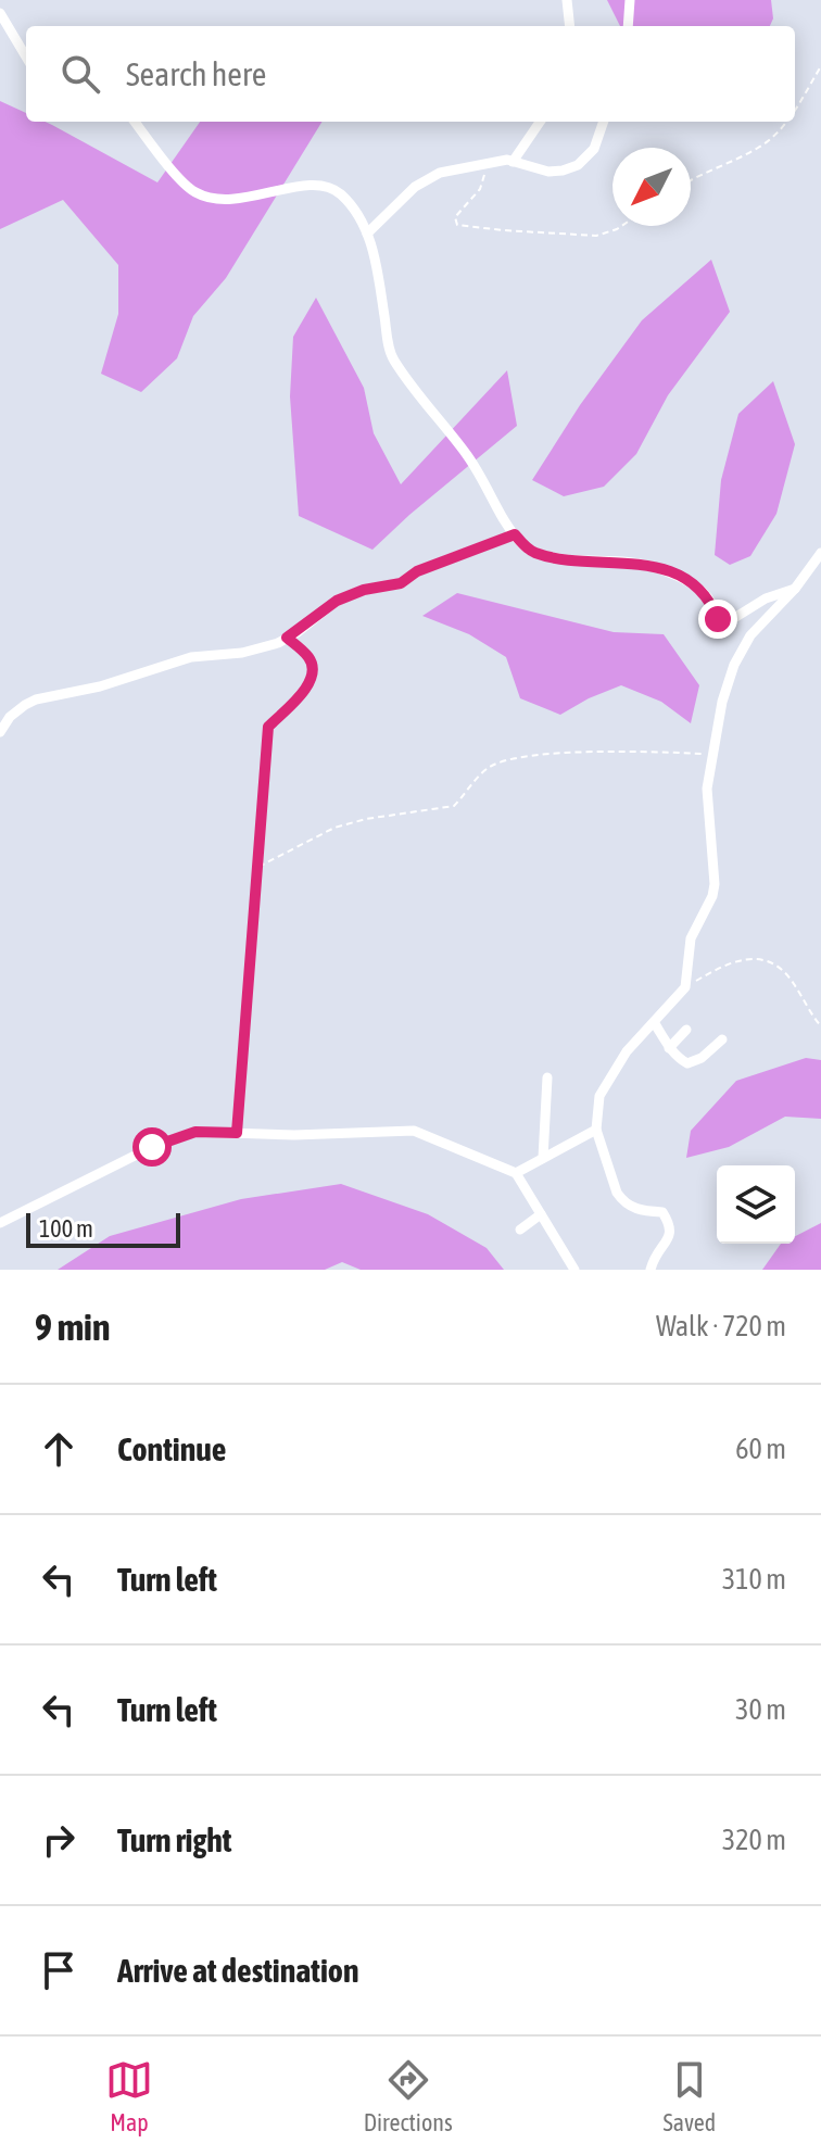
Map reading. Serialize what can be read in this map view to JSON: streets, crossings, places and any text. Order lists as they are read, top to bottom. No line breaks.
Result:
{"scale_bar":"100 m","north":"bottom left","page":{"search":"Search here","scale":"100 m","heading":["9 min","Walk · 720 m"],"list":[["Continue","60 m"],["Turn left","310 m"],["Turn left","30 m"],["Turn right","320 m"],"Arrive at destination"],"nav":["Map","Directions","Saved"]}}
